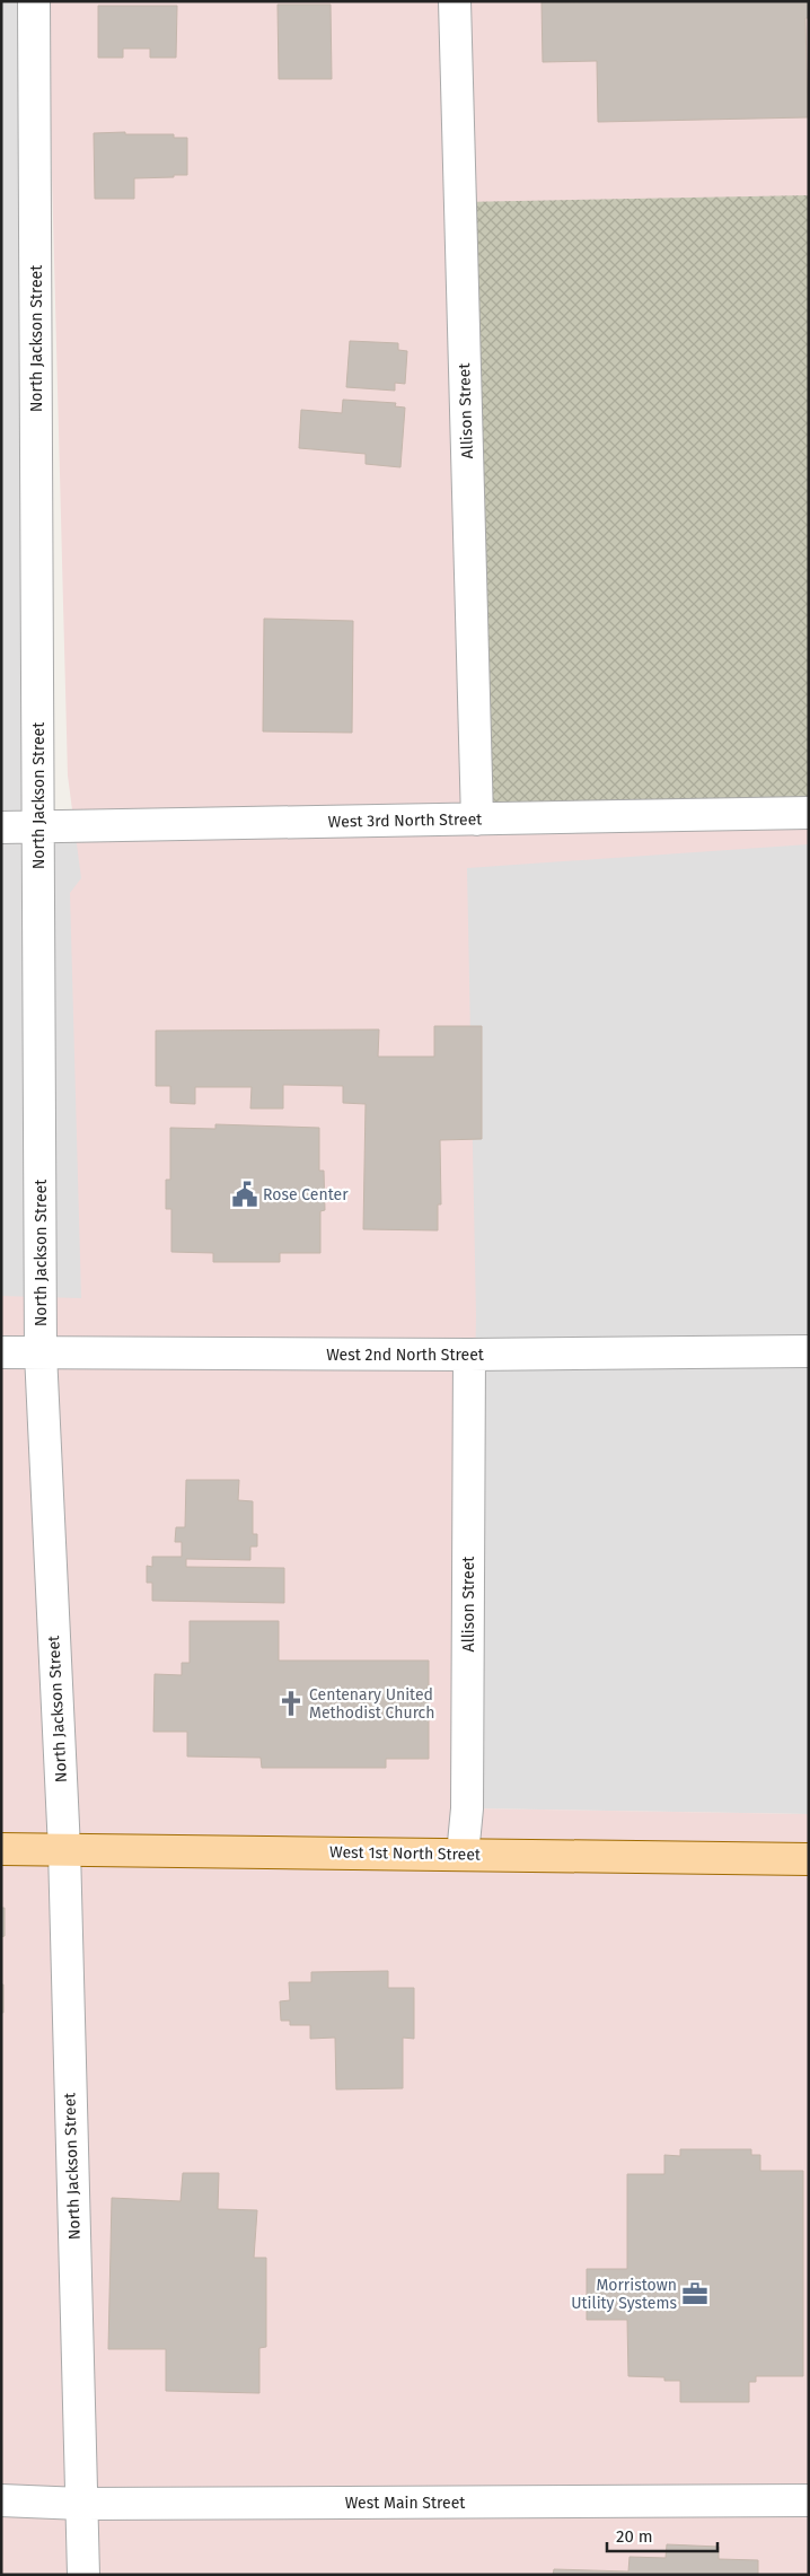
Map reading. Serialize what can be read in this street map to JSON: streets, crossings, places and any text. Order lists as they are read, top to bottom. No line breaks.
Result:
{"streets":{"main road":["West 1st North Street"],"street":["North Jackson Street","Allison Street","West 3rd North Street","West 2nd North Street","West Main Street"]},"crossings":[["North Jackson Street","West 3rd North Street"],["North Jackson Street","West 2nd North Street"],["North Jackson Street","West 1st North Street"],["North Jackson Street","West Main Street"],["Allison Street","West 3rd North Street"],["Allison Street","West 2nd North Street"],["Allison Street","West 1st North Street"]],"places":{"public building":["Rose Center"],"church":["Centenary United Methodist Church"],"office":["Morristown Utility Systems"]},"scale_bar":"20 m"}
